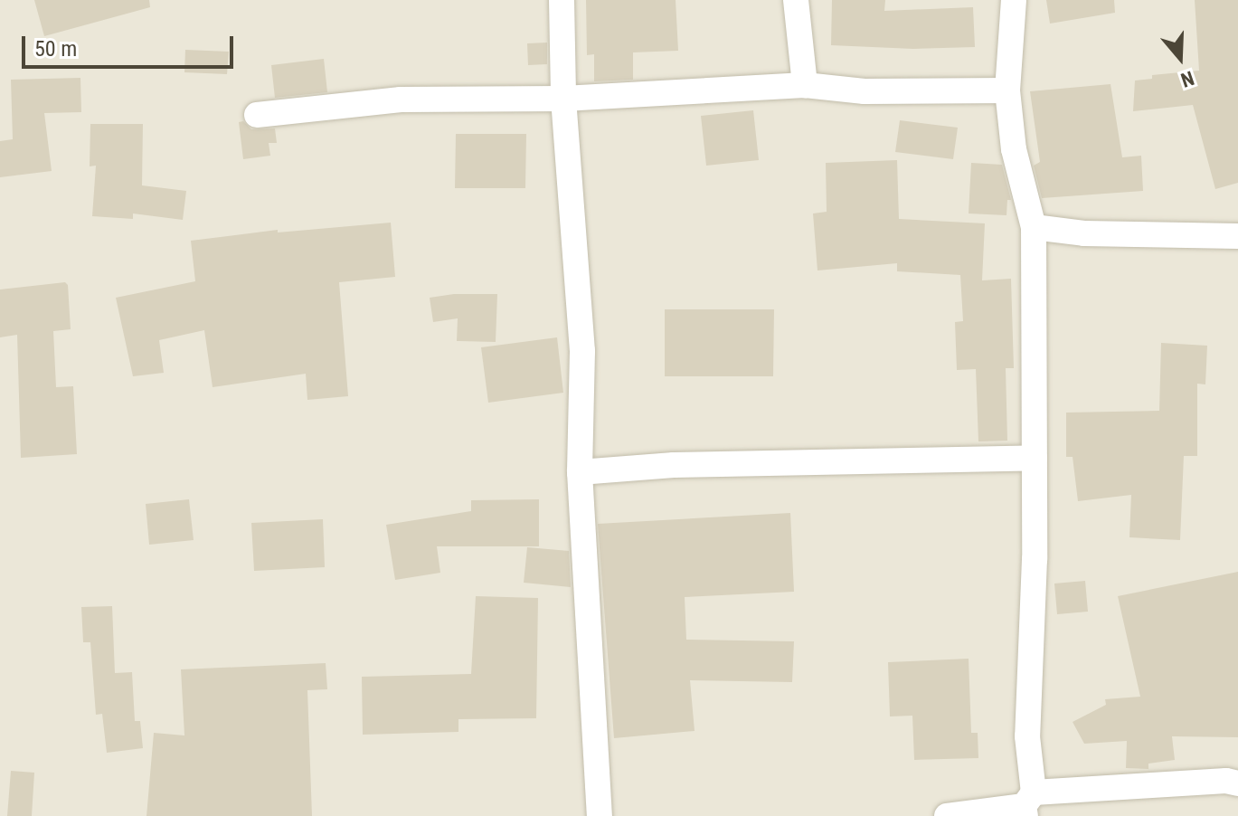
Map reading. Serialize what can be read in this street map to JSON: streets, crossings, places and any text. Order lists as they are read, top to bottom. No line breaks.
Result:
{"scale_bar":"50 m","north":"bottom"}
